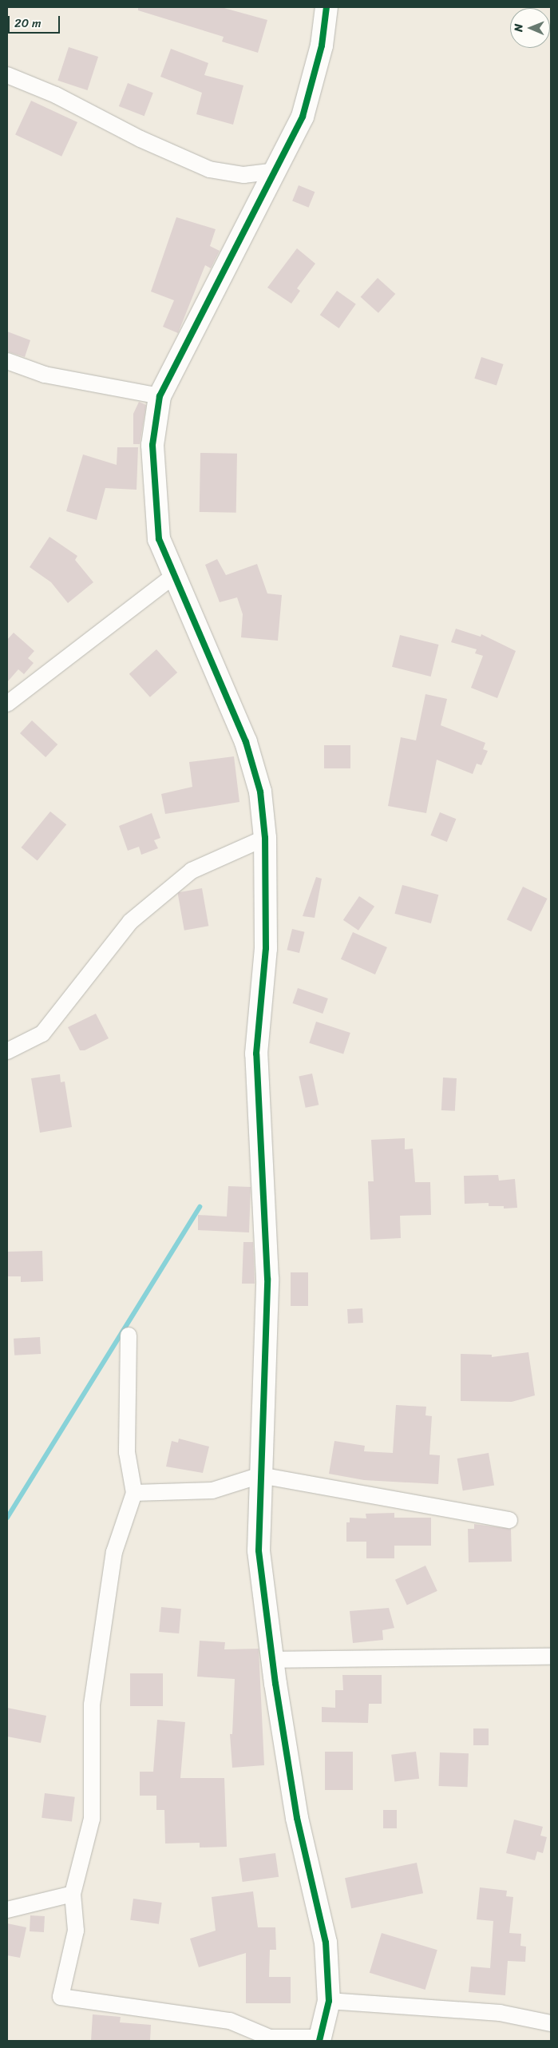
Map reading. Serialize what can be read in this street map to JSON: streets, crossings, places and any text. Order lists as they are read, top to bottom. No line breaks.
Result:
{"scale_bar":"20 m","north":"left"}
